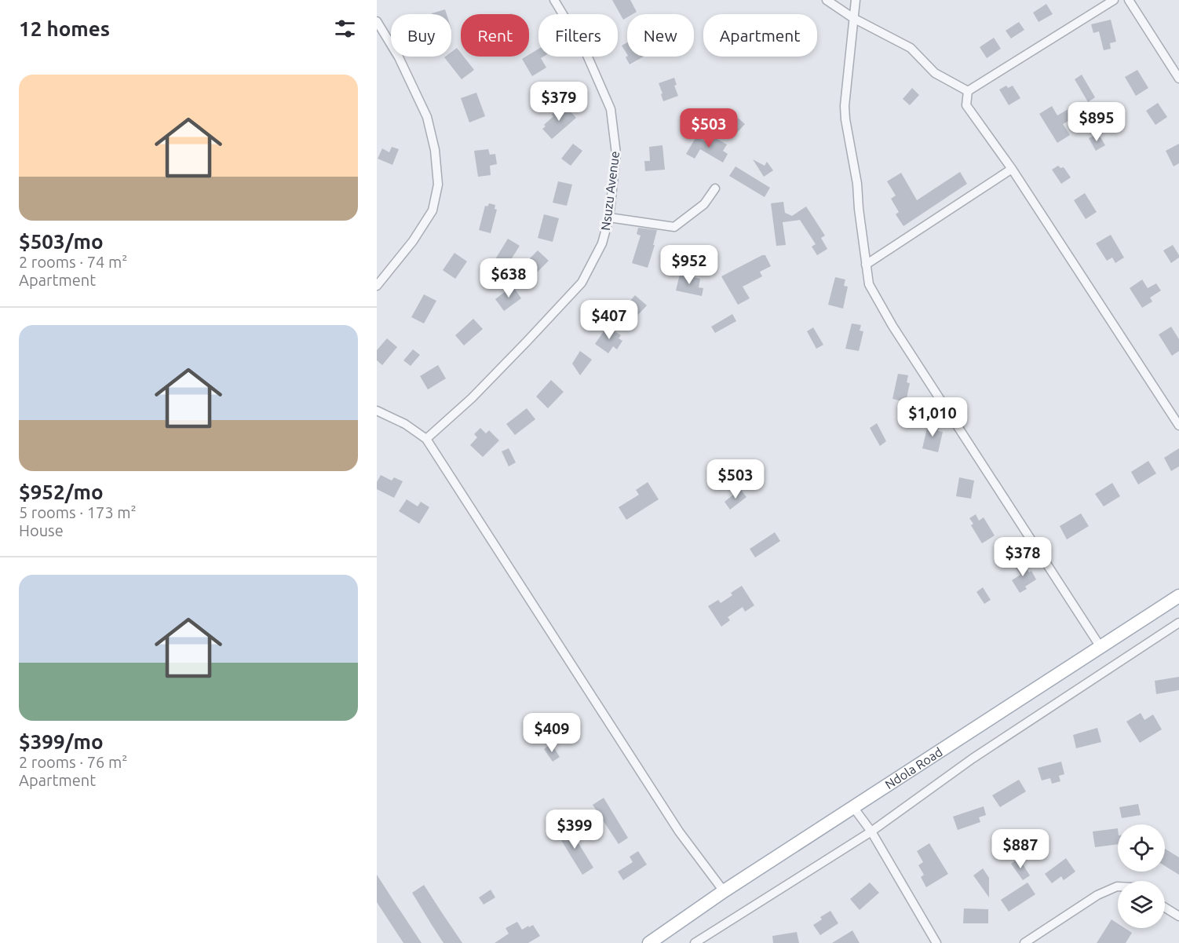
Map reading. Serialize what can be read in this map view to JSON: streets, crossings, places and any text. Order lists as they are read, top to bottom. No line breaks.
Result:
{"streets":{"main road":["Ndola Road"],"street":["Nsuzu Avenue"]},"page":{"heading":"12 homes","chip":["Buy","Rent","Filters","New","Apartment"],"list":[{"name":"$503/mo","note":"2 rooms · 74 m² · Apartment"},{"name":"$952/mo","note":"5 rooms · 173 m² · House"},{"name":"$399/mo","note":"2 rooms · 76 m² · Apartment"}],"price":["$379","$895","$503","$952","$638","$407","$1,010","$503","$378","$409","$399","$887"]}}
